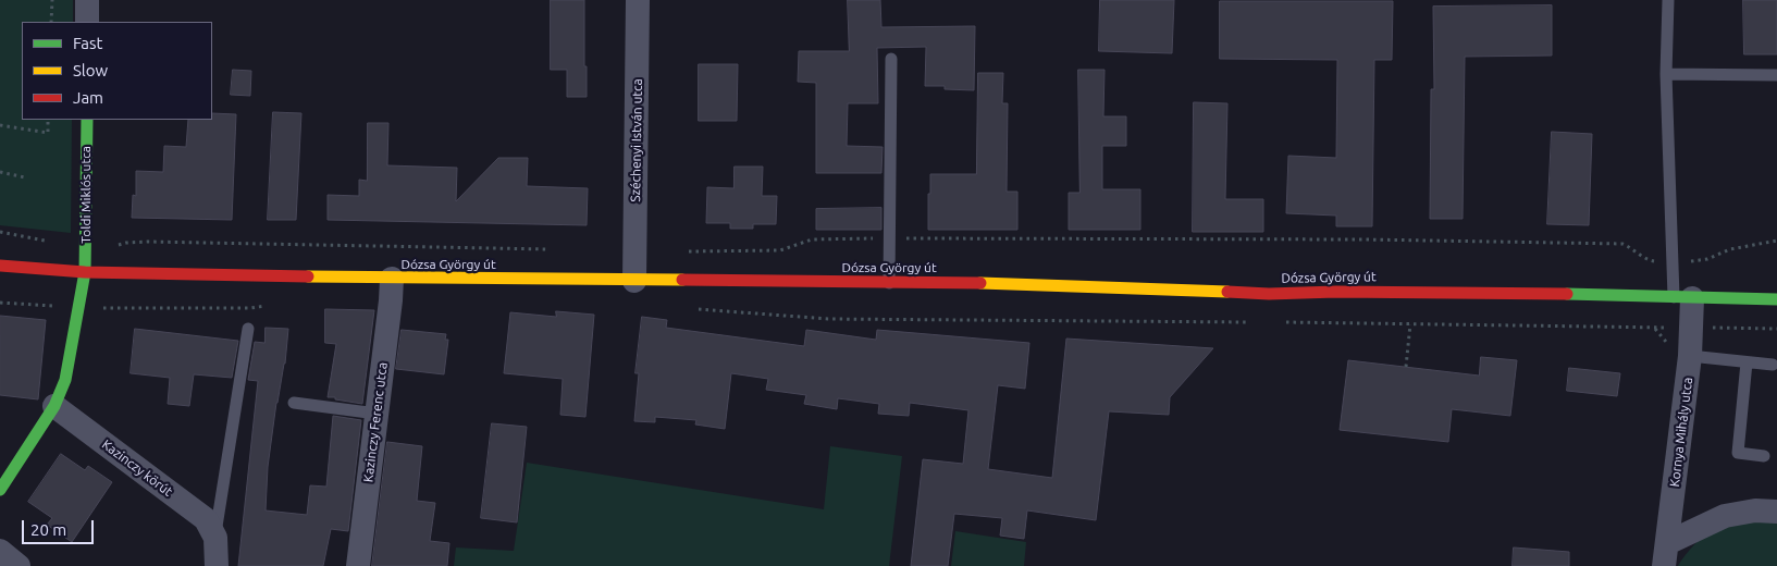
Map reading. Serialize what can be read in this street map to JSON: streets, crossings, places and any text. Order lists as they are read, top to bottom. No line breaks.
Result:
{"streets":{"main road":["Toldi Miklós utca","Dózsa György út"],"street":["Széchenyi István utca","Kazinczy Ferenc utca","Kornya Mihály utca","Kazinczy körút"]},"crossings":[["Széchenyi István utca","Dózsa György út"],["Toldi Miklós utca","Dózsa György út"],["Dózsa György út","Kazinczy Ferenc utca"],["Dózsa György út","Kornya Mihály utca"]],"legend":["Fast","Slow","Jam"],"scale_bar":"20 m"}
